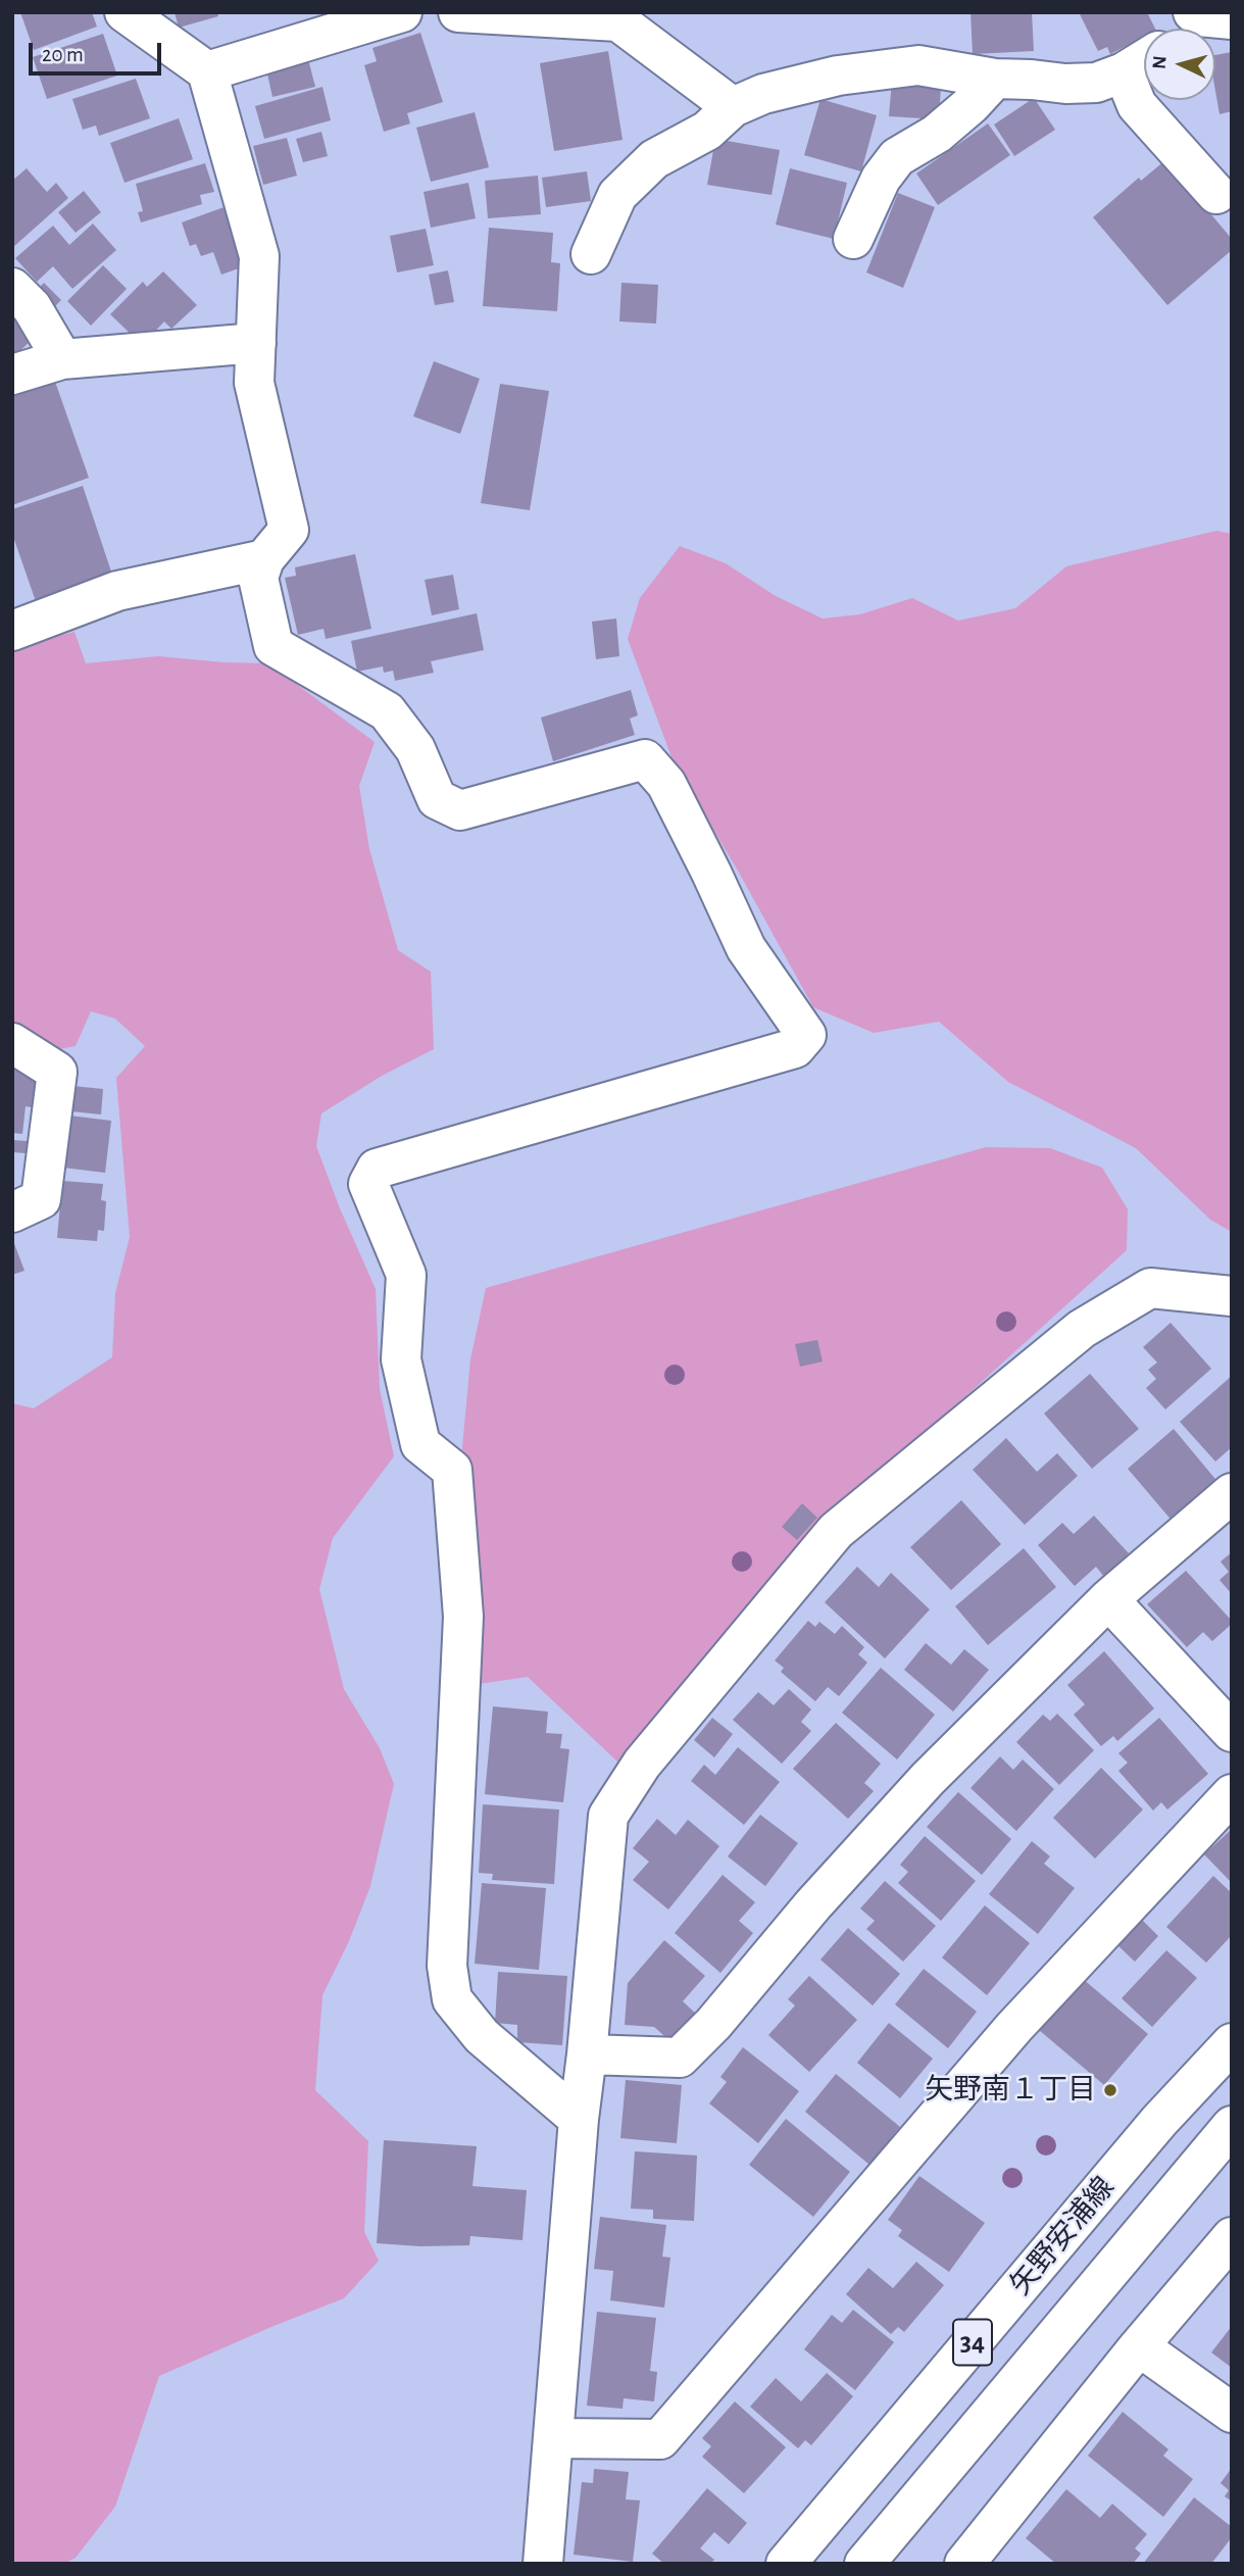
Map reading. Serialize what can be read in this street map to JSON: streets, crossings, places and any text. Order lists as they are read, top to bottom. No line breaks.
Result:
{"streets":{"street":["矢野安浦線","34"]},"places":["矢野南１丁目"],"scale_bar":"20 m","north":"left"}
